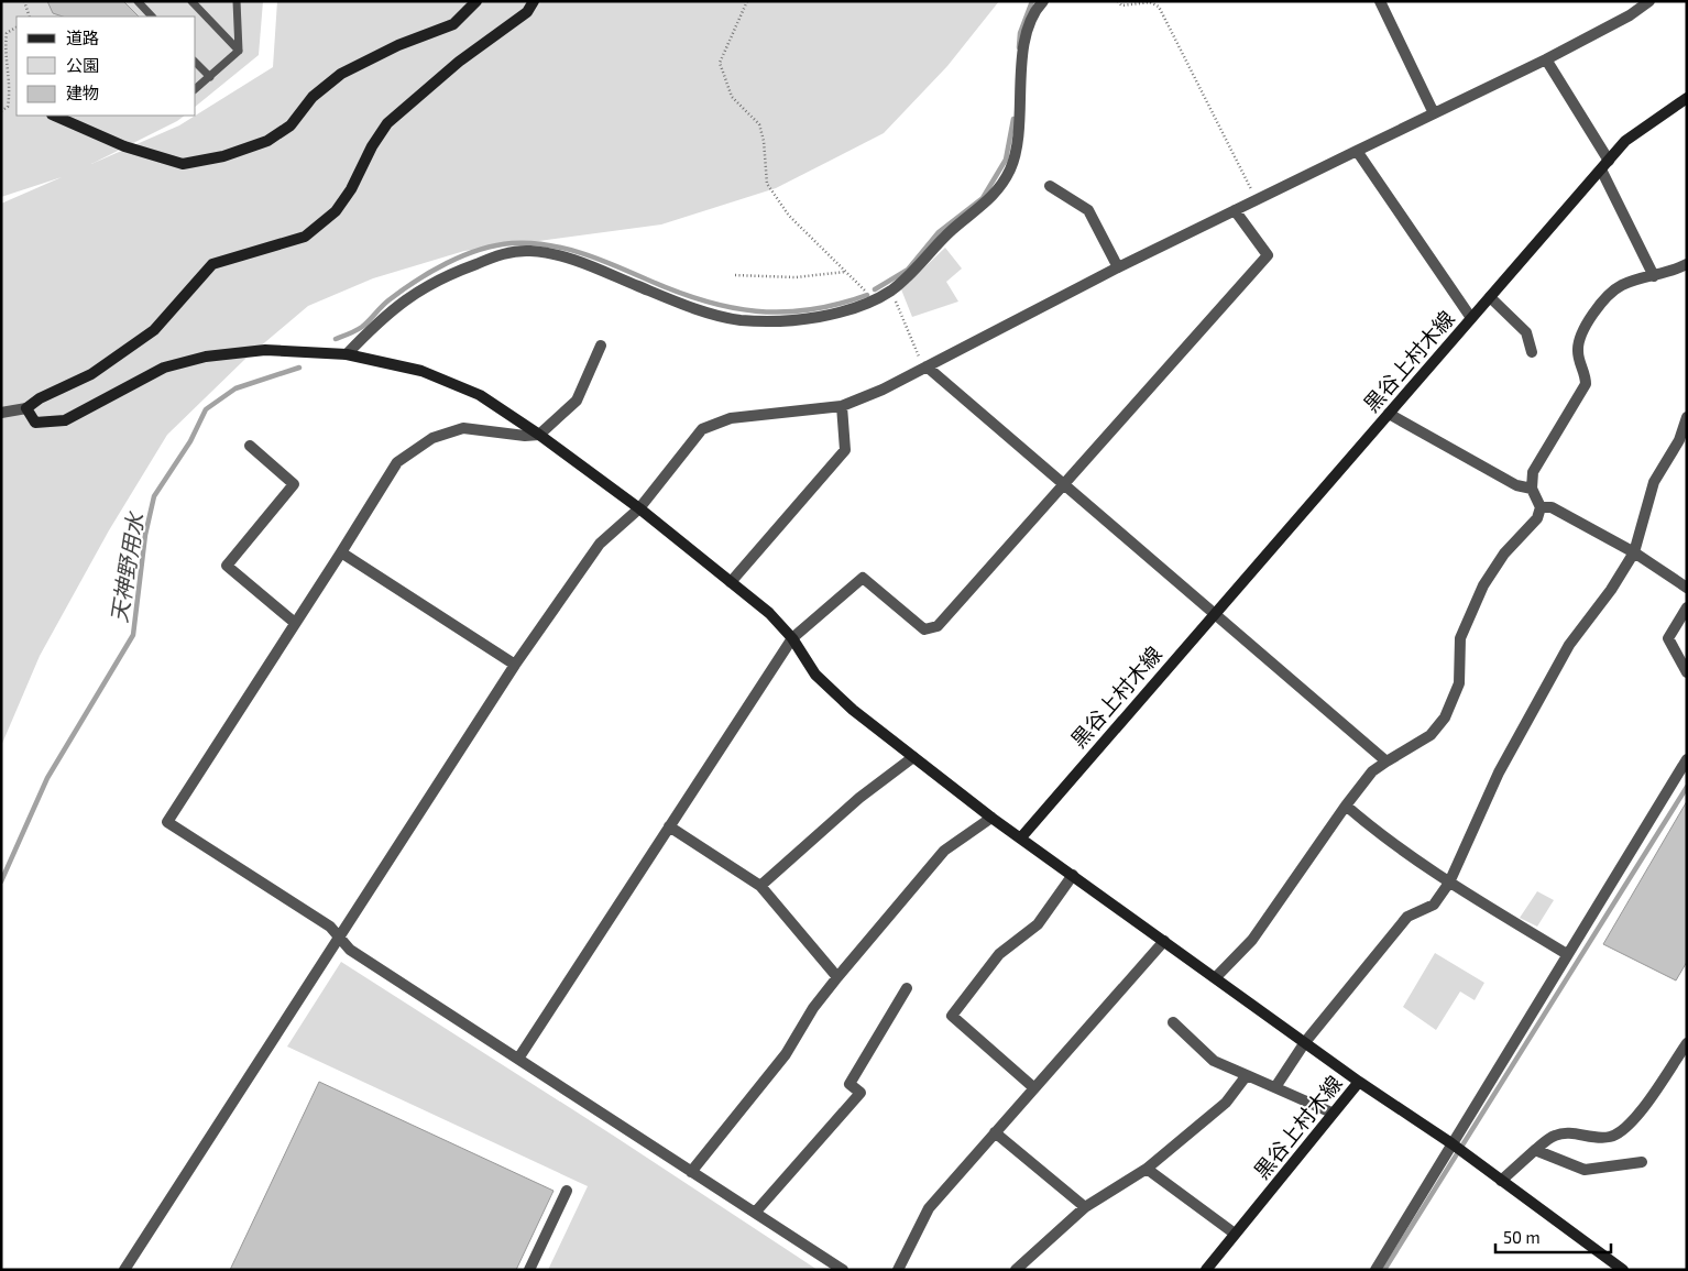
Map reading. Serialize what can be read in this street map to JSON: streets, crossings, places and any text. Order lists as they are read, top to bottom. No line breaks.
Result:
{"streets":{"street":["黒谷上村木線"]},"water":["天神野用水"],"legend":["道路","公園","建物"],"scale_bar":"50 m"}
